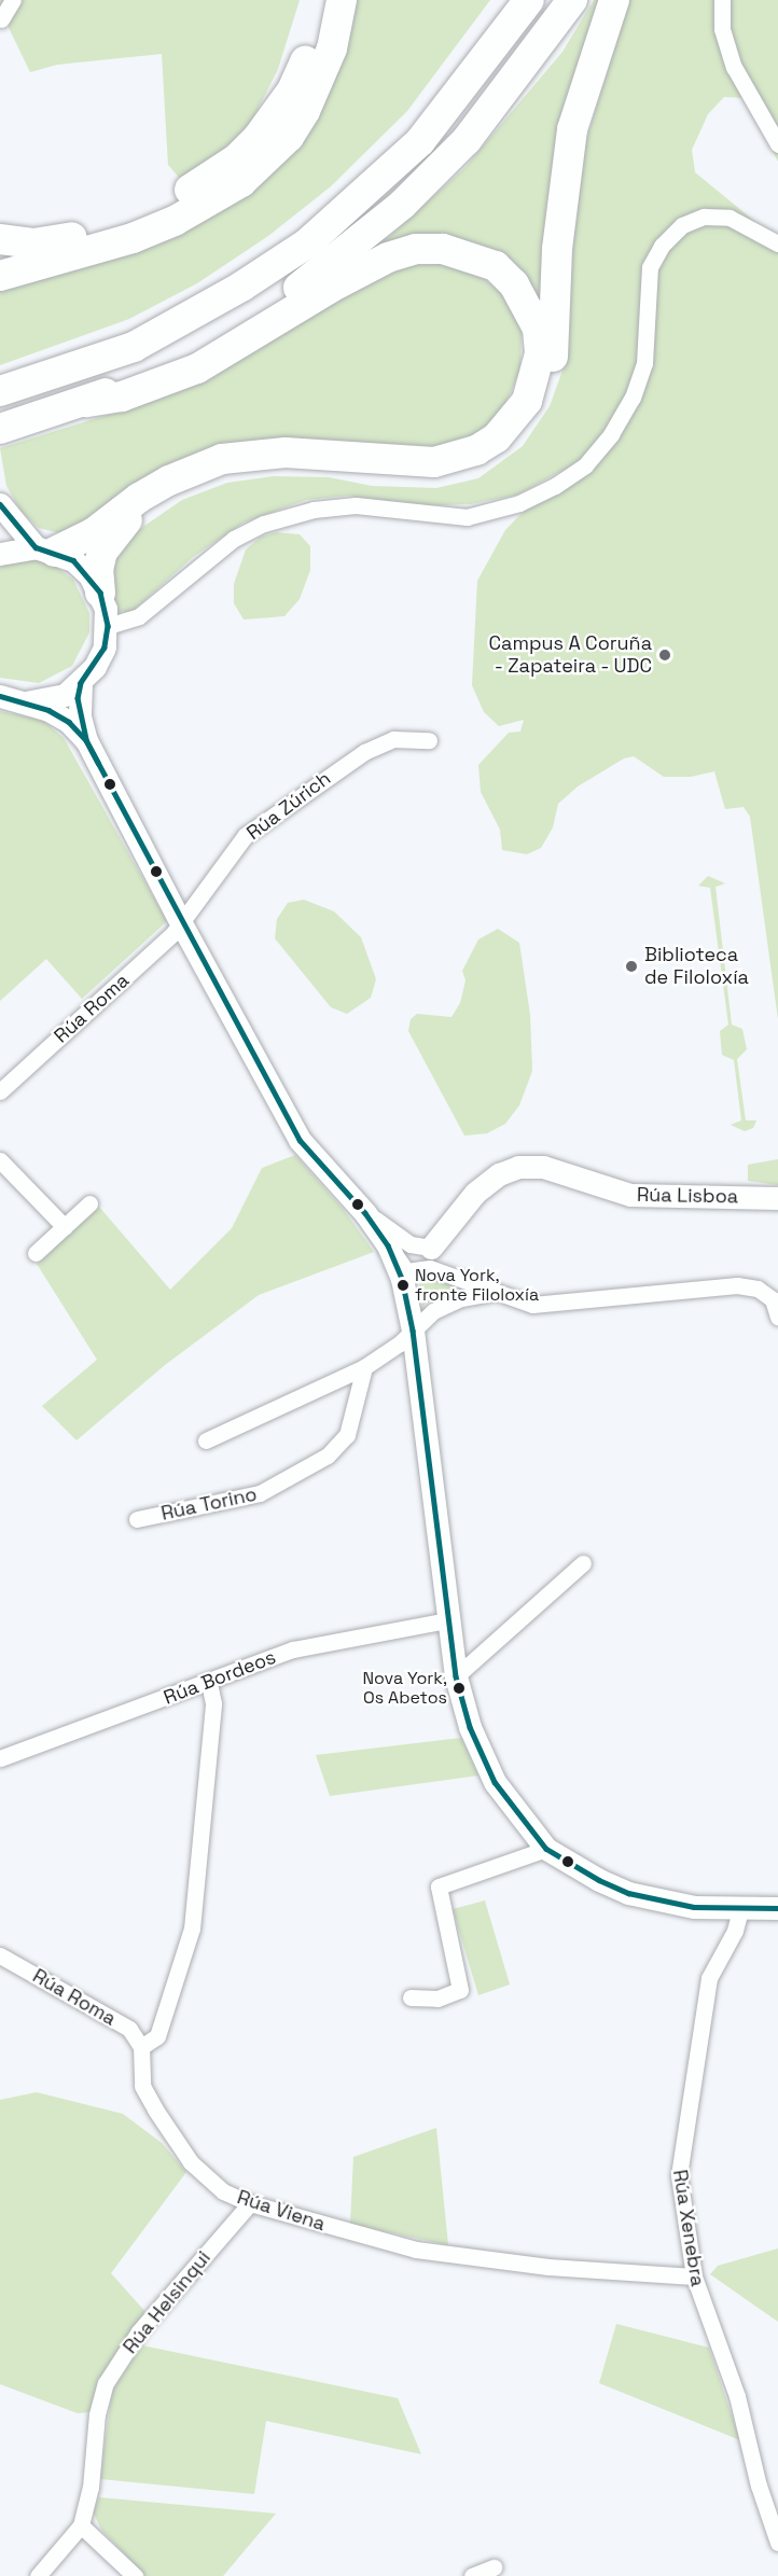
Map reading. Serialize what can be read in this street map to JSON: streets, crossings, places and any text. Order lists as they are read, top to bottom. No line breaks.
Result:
{"streets":{"main road":["Rúa Lisboa"],"street":["Rúa Zúrich","Rúa Roma","Rúa Torino","Rúa Bordeos","Rúa Viena","Rúa Xenebra","Rúa Helsinqui"]},"crossings":[["Rúa Zúrich","Rúa Roma"],["Rúa Roma","Rúa Viena"],["Rúa Viena","Rúa Xenebra"],["Rúa Viena","Rúa Helsinqui"]],"places":["Campus A Coruña - Zapateira - UDC","Biblioteca de Filoloxía","Nova York, fronte Filoloxía","Nova York, Os Abetos"]}
